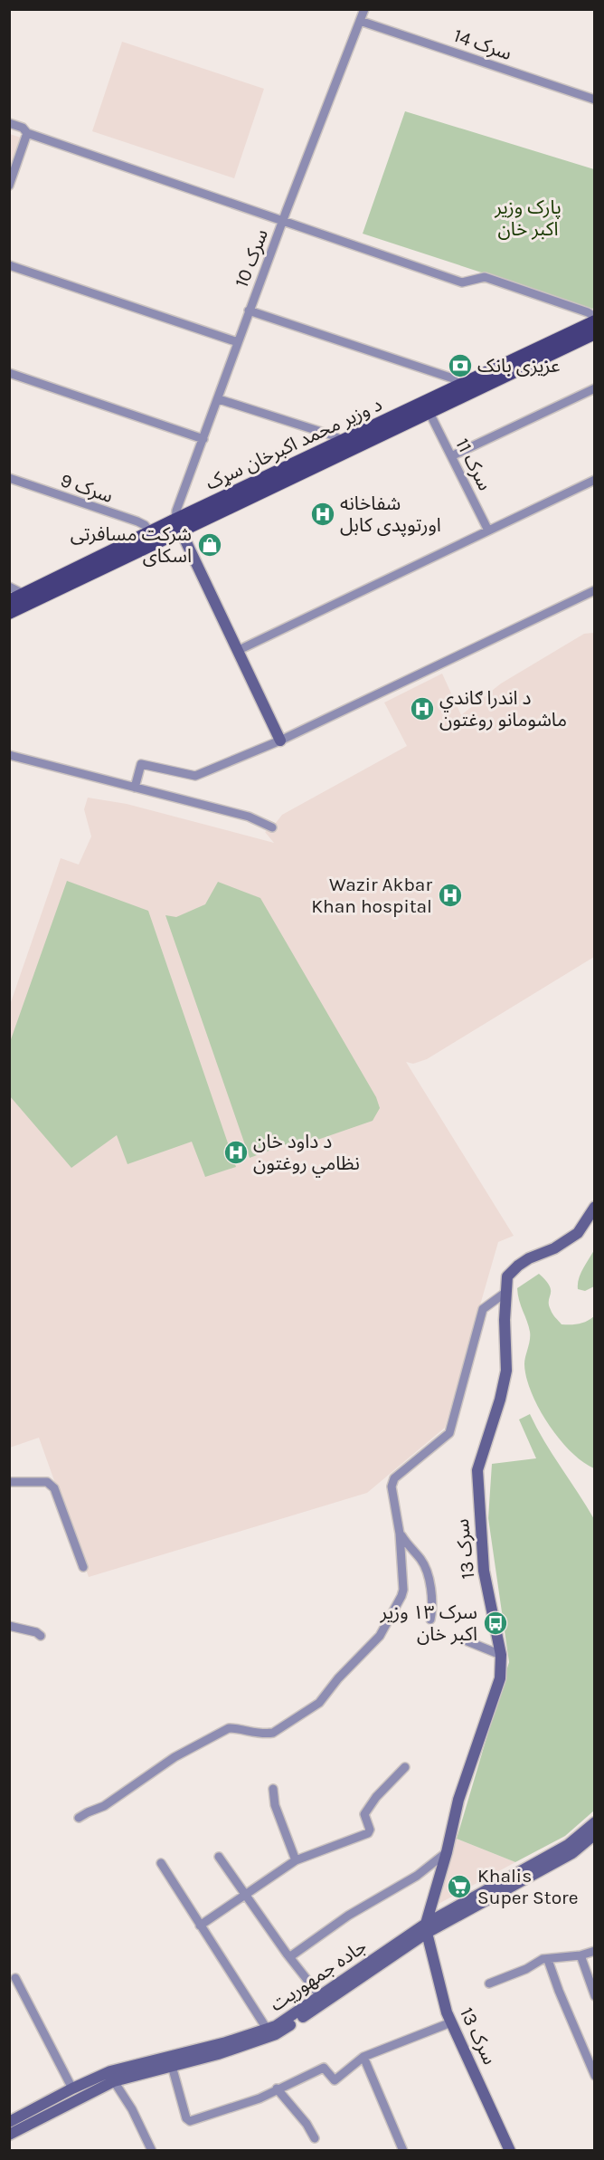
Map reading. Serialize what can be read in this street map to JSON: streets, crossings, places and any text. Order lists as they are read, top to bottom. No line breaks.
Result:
{"streets":{"main road":["د وزیر محمد اکبرخان سړک"],"street":["سرک 14","سرک 10","سرک 11","سرک 9","سرک 13","جاده جمهوریت"]},"crossings":[["سرک 14","سرک 10"],["سرک 10","د وزیر محمد اکبرخان سړک"],["د وزیر محمد اکبرخان سړک","سرک 9"],["سرک 13","جاده جمهوریت"]],"parks":["پارک وزیر اکبر خان"],"places":{"bank":["عزیزی بانک"],"hospital":["شفاخانه اورتوپدی کابل","د اندرا ګاندي ماشومانو روغتون","Wazir Akbar Khan hospital","د داود خان نظامي روغتون"],"shop":["شرکت مسافرتی اسکای"],"bus stop":["سرک ۱۳ وزیر اکبر خان"],"supermarket":["Khalis Super Store"]}}
